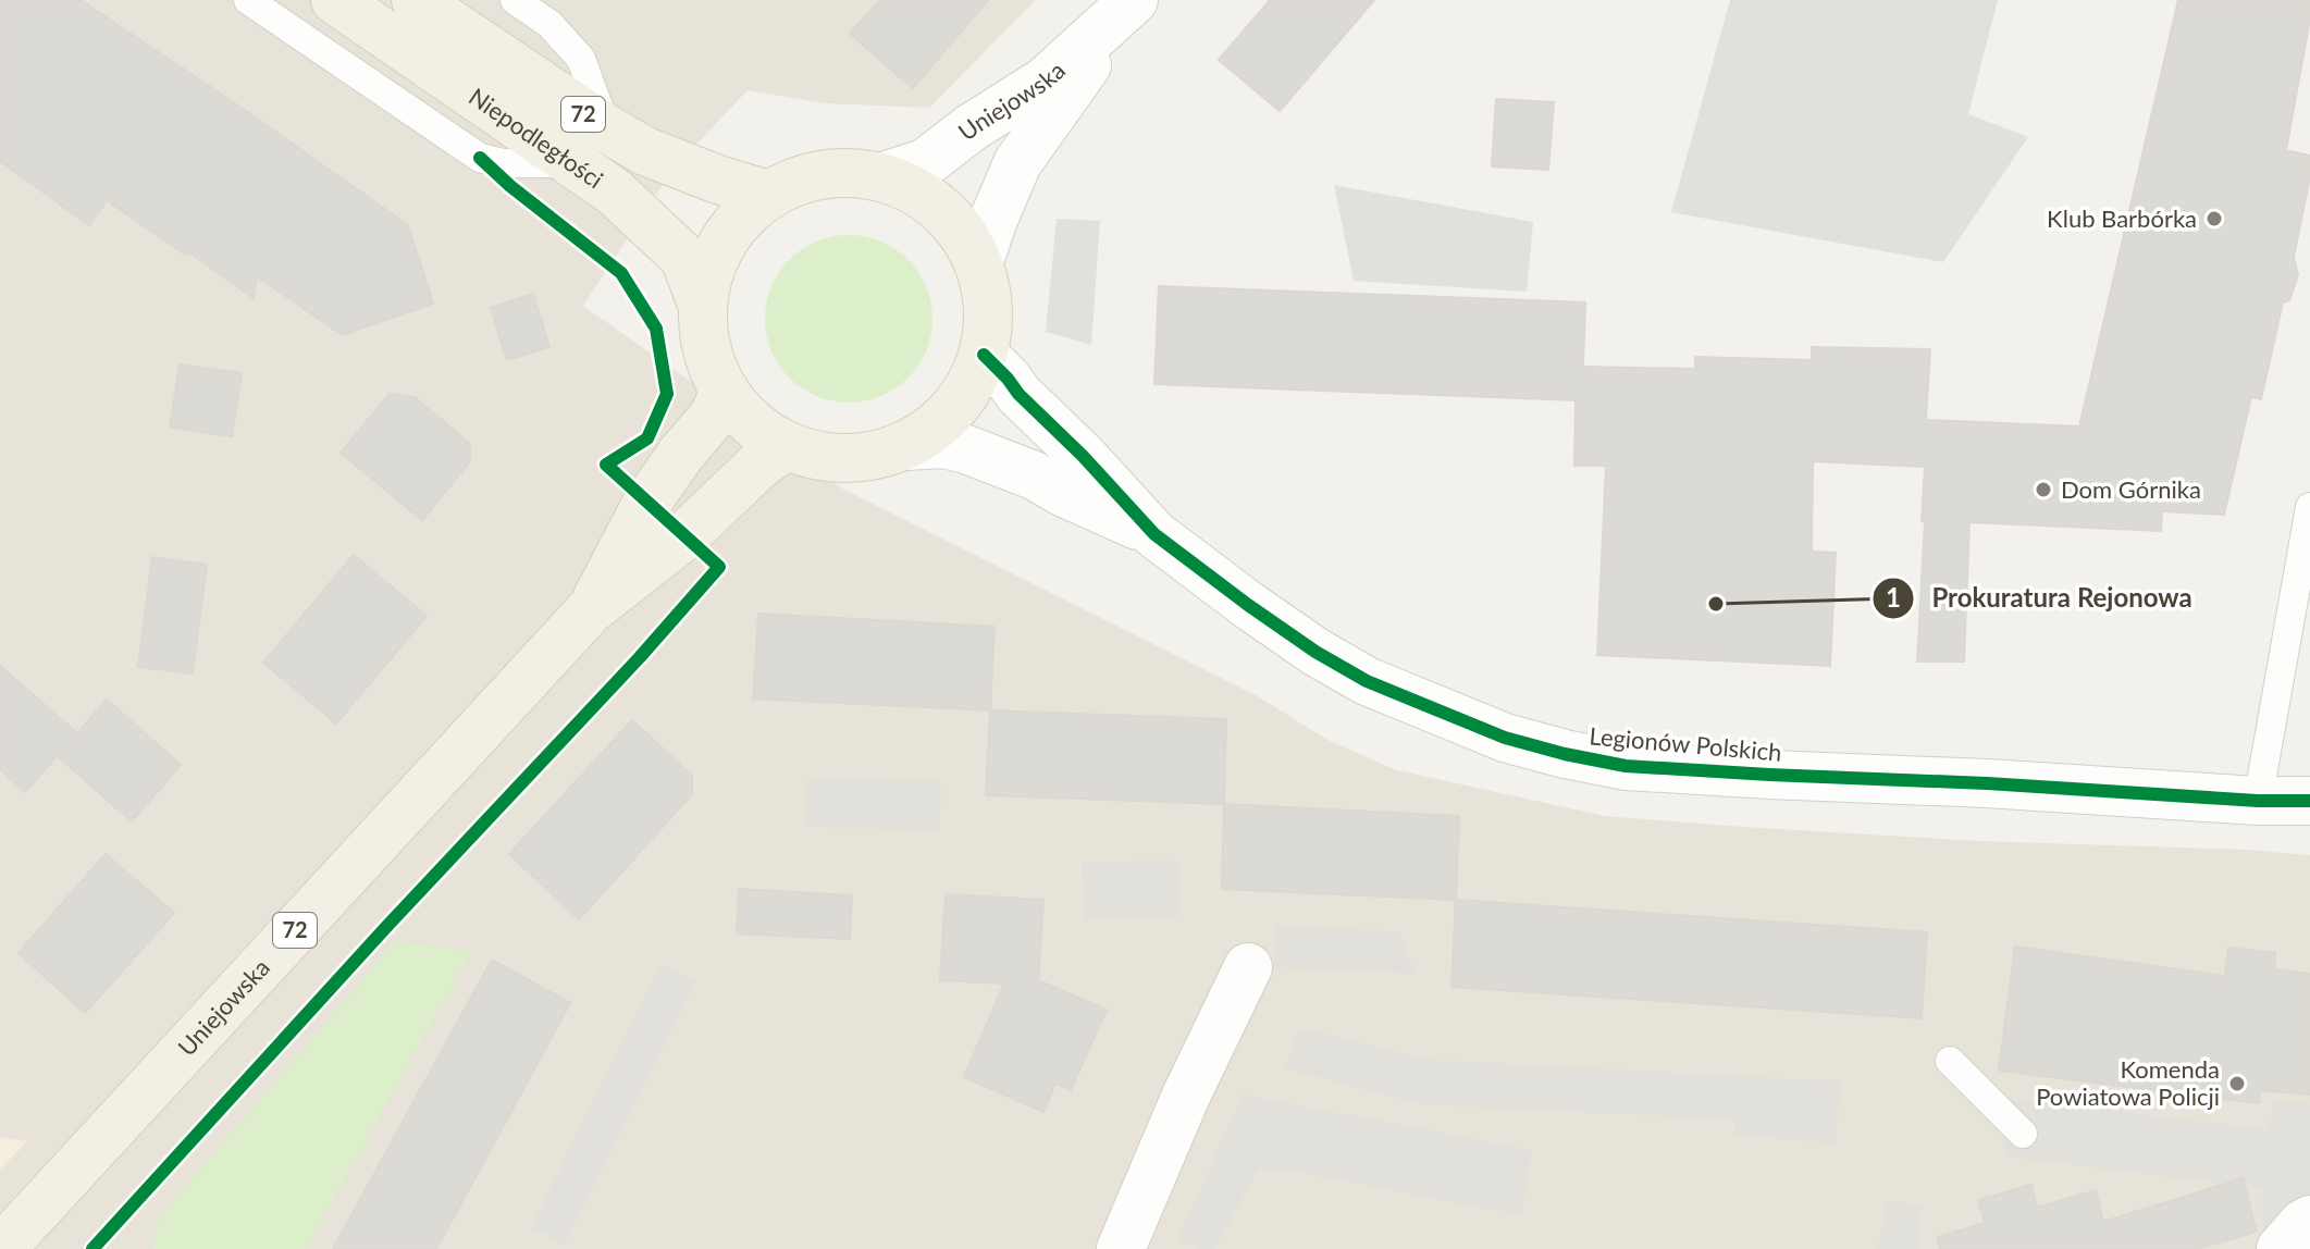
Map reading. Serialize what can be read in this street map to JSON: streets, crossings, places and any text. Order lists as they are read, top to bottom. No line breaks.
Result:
{"streets":{"main road":["Uniejowska","72","Niepodległości"],"street":["Legionów Polskich"]},"crossings":[["Uniejowska","72"],["Uniejowska","Niepodległości"],["Uniejowska","Legionów Polskich"],["72","Niepodległości"],["72","Legionów Polskich"],["Niepodległości","Legionów Polskich"]],"places":["Klub Barbórka","Dom Górnika","Prokuratura Rejonowa","Komenda Powiatowa Policji"]}
